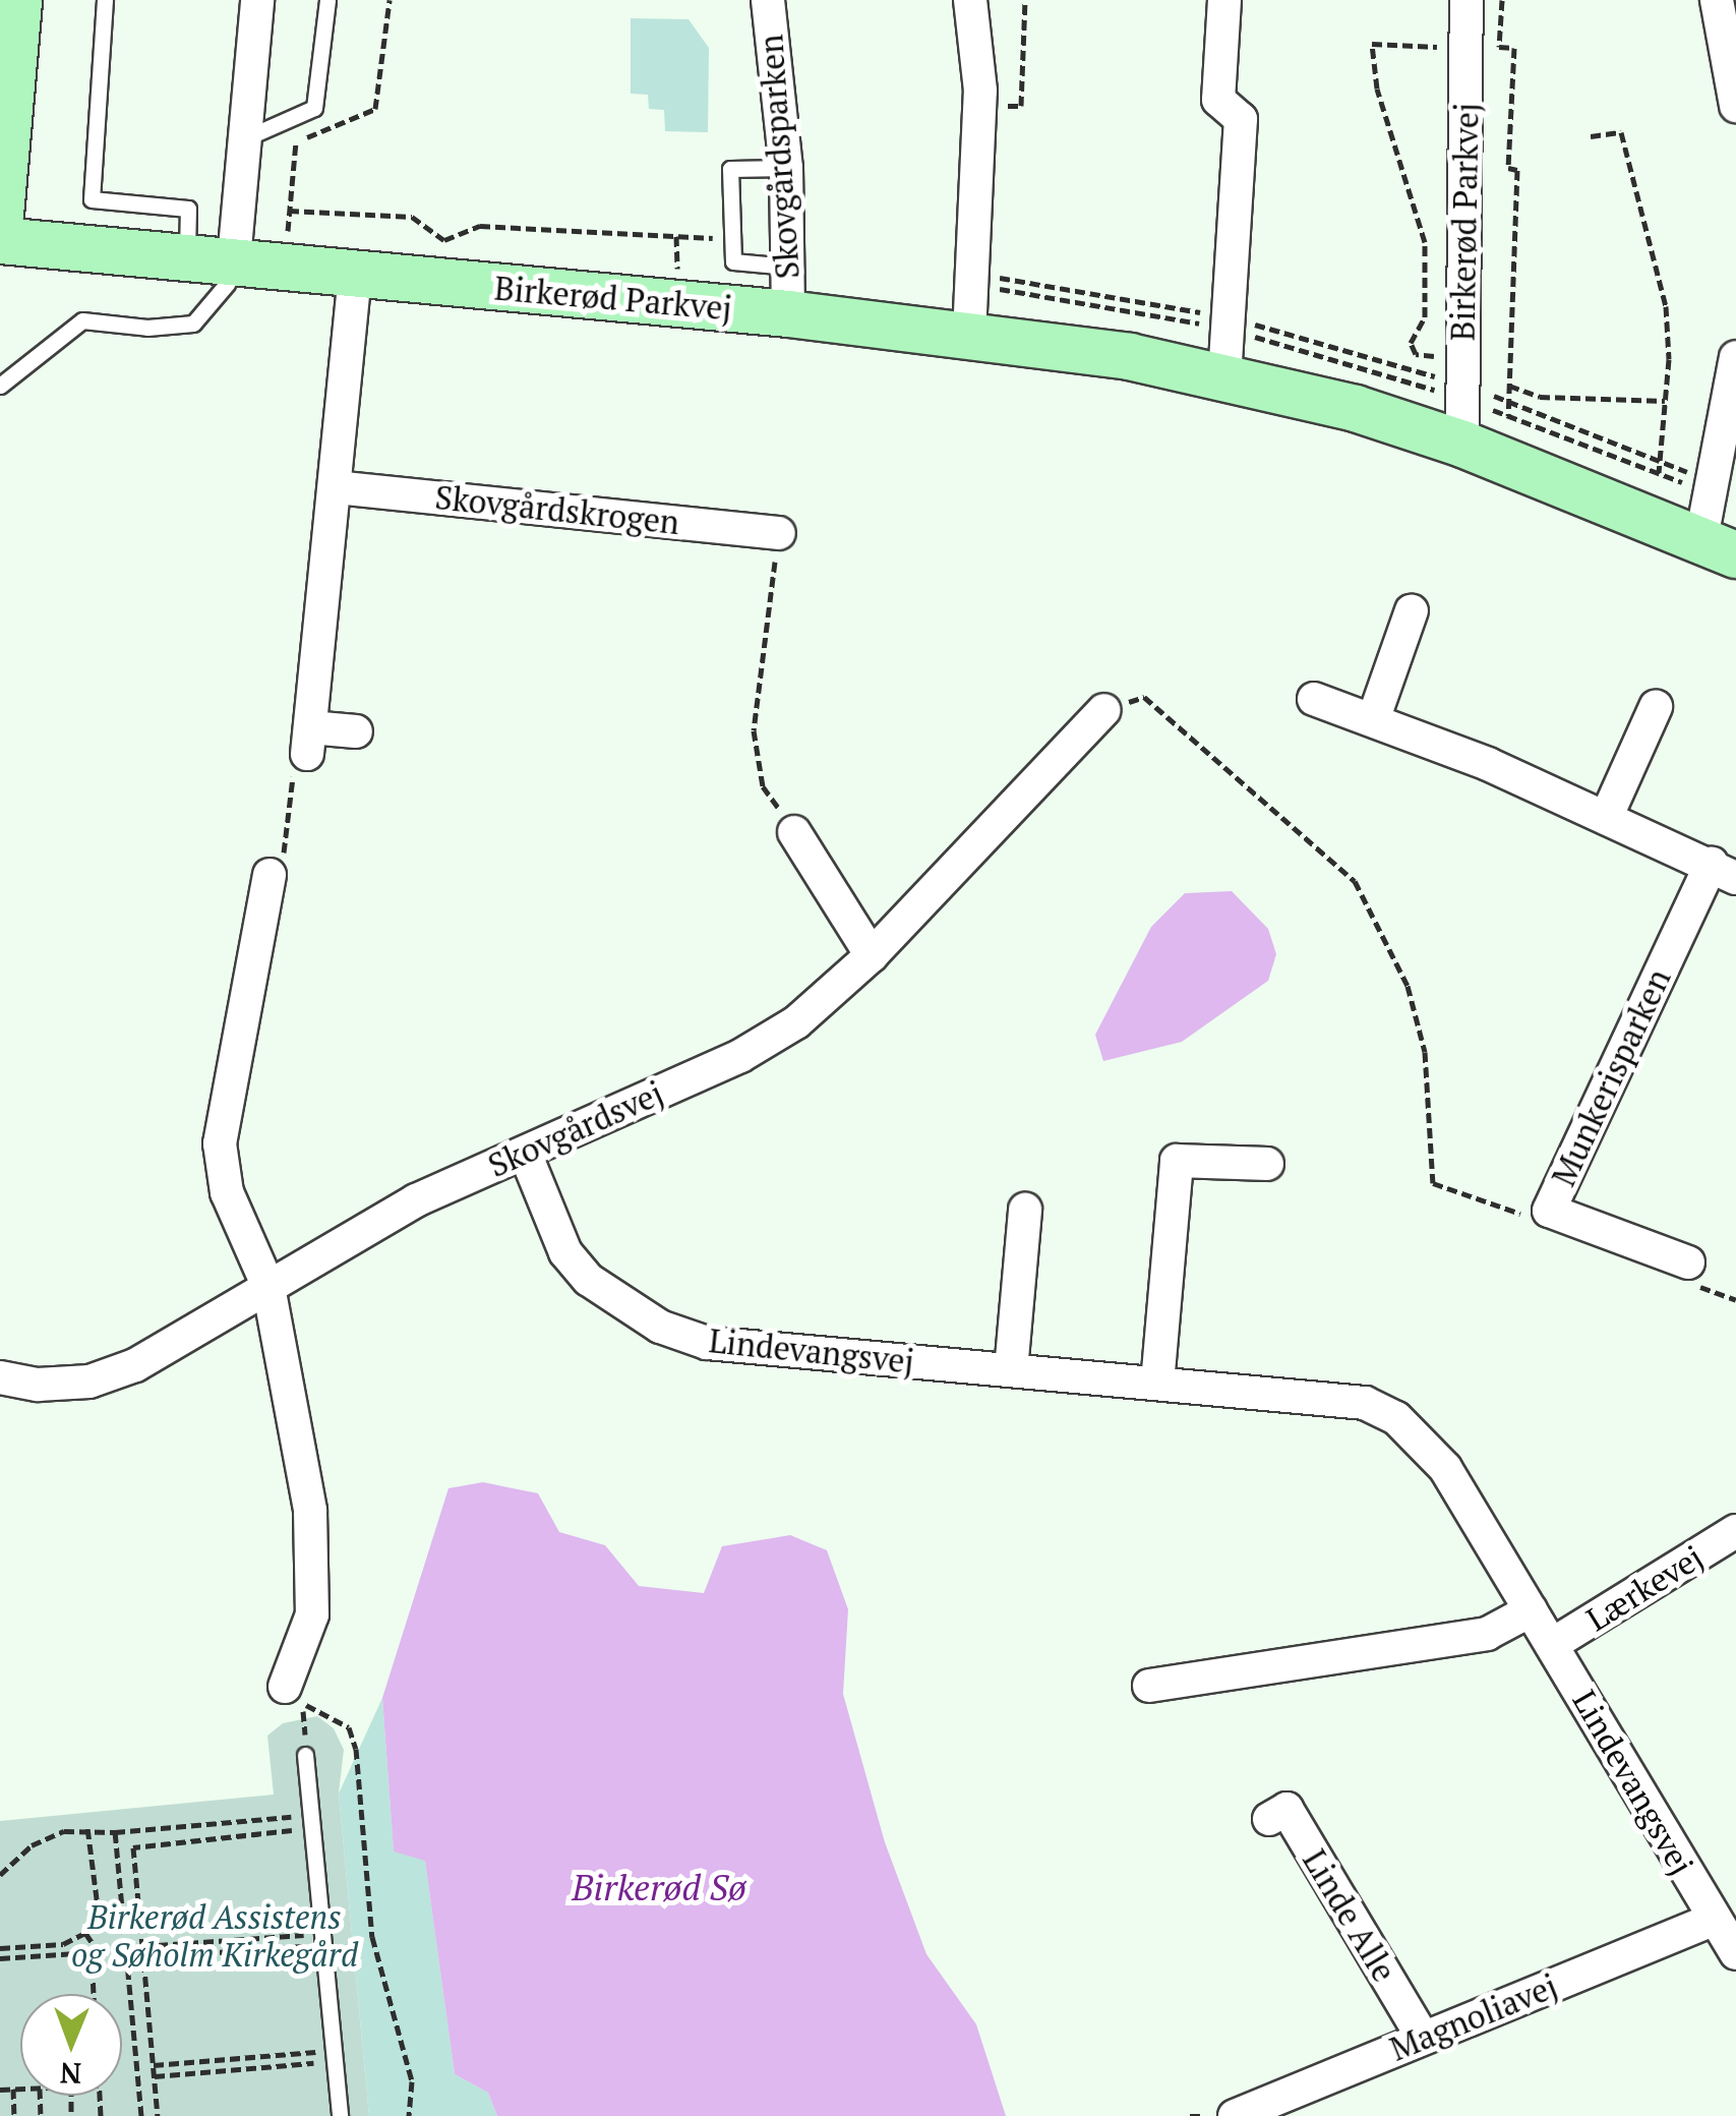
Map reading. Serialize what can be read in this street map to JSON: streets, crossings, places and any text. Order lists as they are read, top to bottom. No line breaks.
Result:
{"streets":{"street":["Skovgårdsparken","Birkerød Parkvej","Skovgårdskrogen","Munkerisparken","Skovgårdsvej","Lindevangsvej","Lærkevej","Linde Alle","Magnoliavej"]},"crossings":[["Skovgårdsparken","Birkerød Parkvej"],["Skovgårdsvej","Lindevangsvej"],["Lindevangsvej","Lærkevej"],["Lindevangsvej","Magnoliavej"],["Linde Alle","Magnoliavej"]],"water":["Birkerød Sø"],"parks":["Birkerød Assistens og Søholm Kirkegård"],"north":"bottom"}
